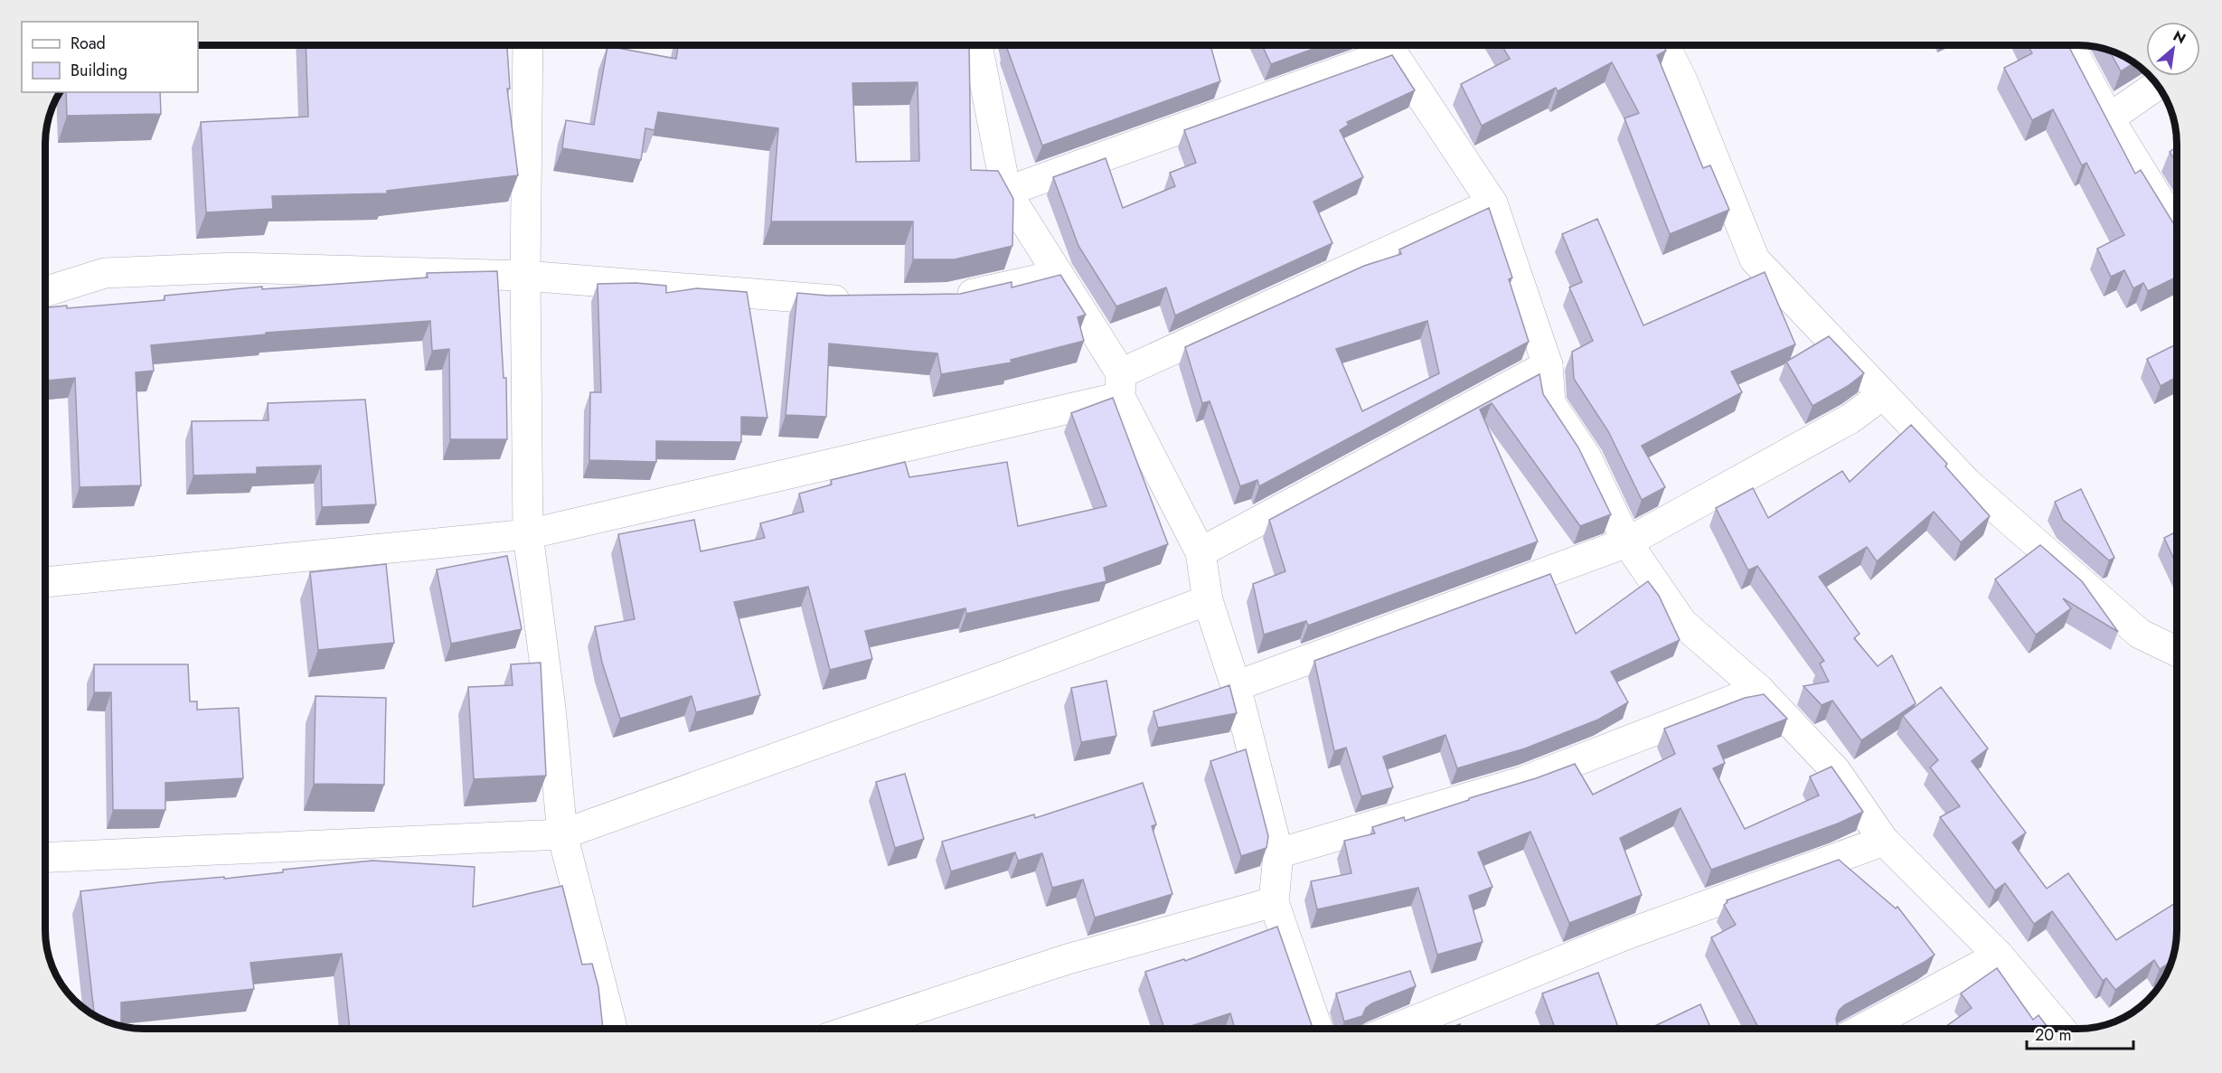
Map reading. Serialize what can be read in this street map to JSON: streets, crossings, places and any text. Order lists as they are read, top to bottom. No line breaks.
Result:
{"legend":["Road","Building"],"scale_bar":"20 m","north":"top right"}
